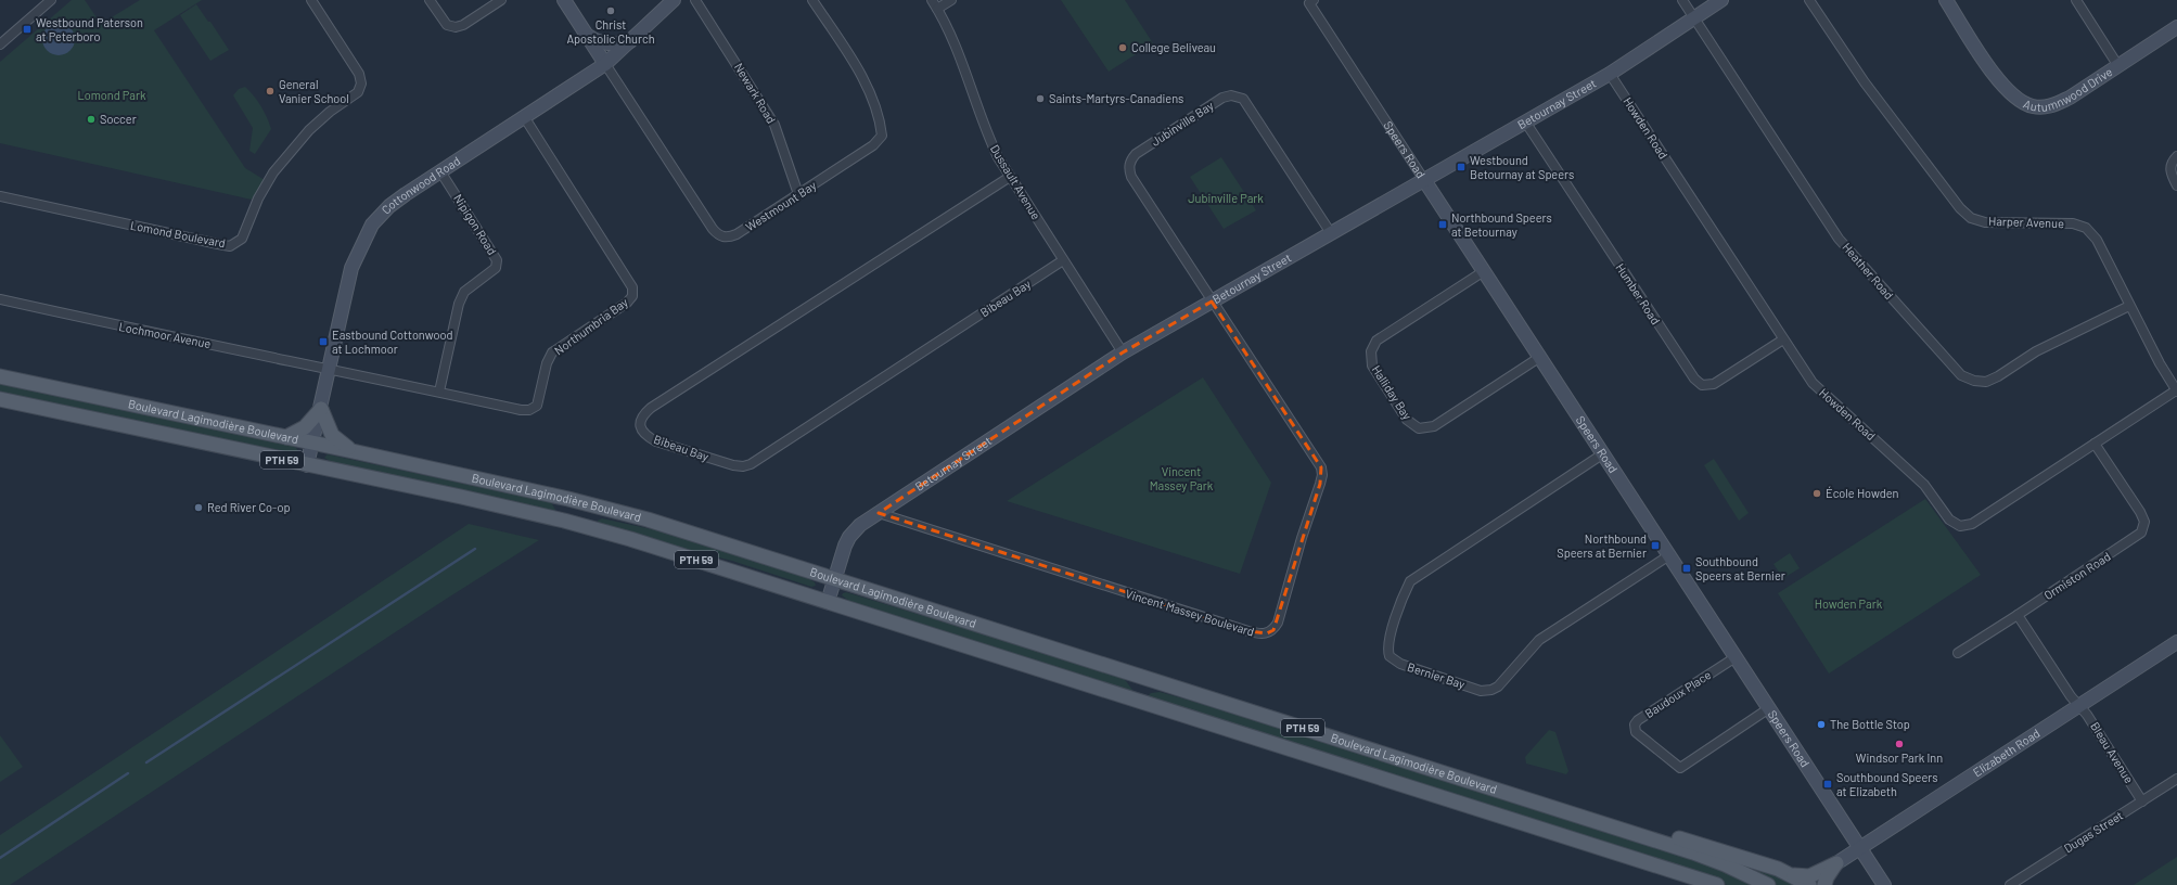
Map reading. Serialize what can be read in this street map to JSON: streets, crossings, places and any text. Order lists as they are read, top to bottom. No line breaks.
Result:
{"streets":{"main road":["Boulevard Lagimodière Boulevard","PTH 59"],"street":["Autumnwood Drive","Newark Road","Betournay Street","Jubinville Bay","Howden Road","Speers Road","Dussault Avenue","Cottonwood Road","Westmount Bay","Harper Avenue","Nipigon Road","Lomond Boulevard","Heather Road","Humber Road","Bibeau Bay","Northumbria Bay","Lochmoor Avenue","Halliday Bay","Ormiston Road","Vincent Massey Boulevard","Bernier Bay","Baudoux Place","Elizabeth Road","Bleau Avenue","Dugas Street"]},"crossings":[["Newark Road","Westmount Bay"],["Betournay Street","Jubinville Bay"],["Betournay Street","Howden Road"],["Betournay Street","Speers Road"],["Betournay Street","Dussault Avenue"],["Betournay Street","Heather Road"],["Betournay Street","Humber Road"],["Betournay Street","Boulevard Lagimodière Boulevard"],["Betournay Street","Vincent Massey Boulevard"],["Jubinville Bay","Vincent Massey Boulevard"],["Howden Road","Harper Avenue"],["Howden Road","Humber Road"],["Howden Road","Ormiston Road"],["Speers Road","Halliday Bay"],["Speers Road","Bernier Bay"],["Speers Road","Baudoux Place"],["Speers Road","Elizabeth Road"],["Dussault Avenue","Bibeau Bay"],["Cottonwood Road","Westmount Bay"],["Cottonwood Road","Nipigon Road"],["Cottonwood Road","Northumbria Bay"],["Cottonwood Road","Lochmoor Avenue"],["Cottonwood Road","Boulevard Lagimodière Boulevard"],["Harper Avenue","Heather Road"],["Nipigon Road","Northumbria Bay"],["Northumbria Bay","Lochmoor Avenue"],["Elizabeth Road","Bleau Avenue"],["Bleau Avenue","Dugas Street"]],"parks":["Lomond Park","Jubinville Park","Vincent Massey Park","Howden Park"],"places":{"other":["Christ Apostolic Church","College Beliveau","General Vanier School","Saints-Martyrs-Canadiens","Soccer","École Howden","Red River Co-op","The Bottle Stop","Windsor Park Inn"],"transit":["Westbound Paterson at Peterboro","Westbound Betournay at Speers","Northbound Speers at Betournay","Eastbound Cottonwood at Lochmoor","Northbound Speers at Bernier","Southbound Speers at Bernier","Southbound Speers at Elizabeth"]}}
